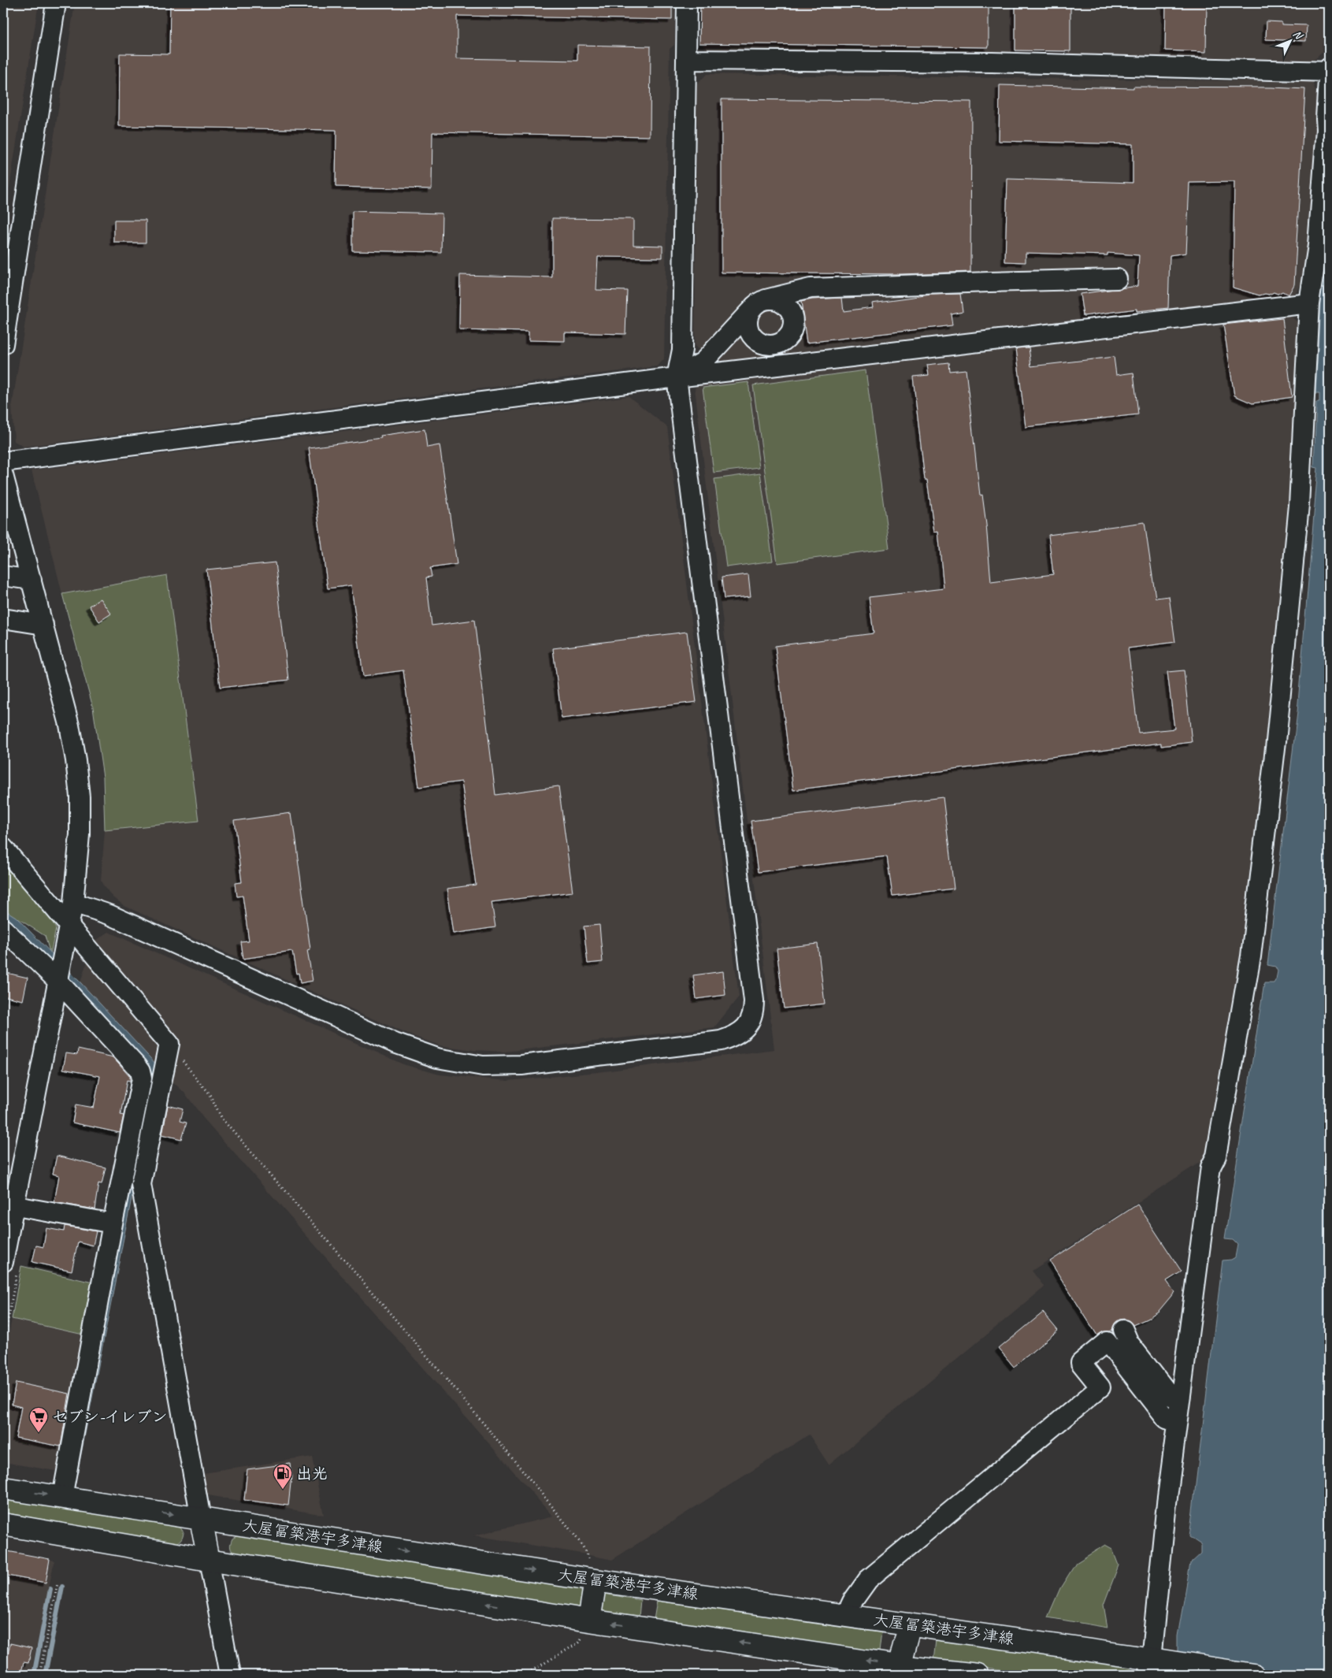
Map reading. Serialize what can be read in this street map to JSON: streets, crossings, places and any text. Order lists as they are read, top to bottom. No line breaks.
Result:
{"streets":{"main road":["大屋冨築港宇多津線"]},"places":{"supermarket":["セブン-イレブン"],"fuel station":["出光"]},"north":"top right"}
